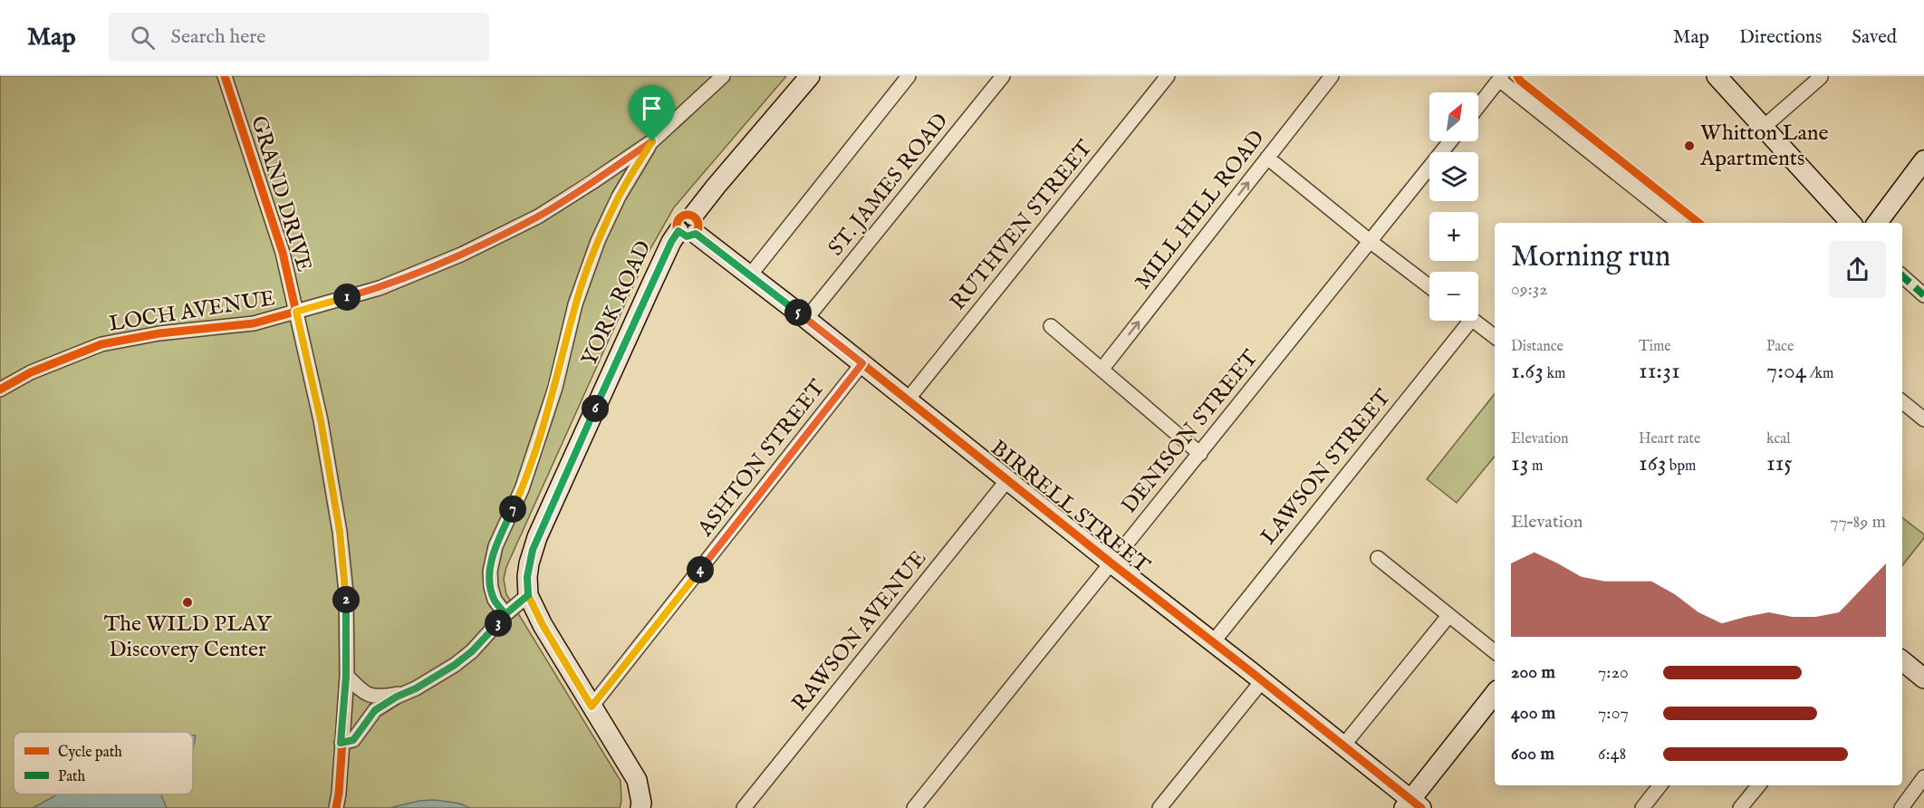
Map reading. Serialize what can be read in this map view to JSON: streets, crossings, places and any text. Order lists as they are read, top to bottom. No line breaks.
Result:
{"streets":{"main road":["YORK ROAD","BIRRELL STREET"],"street":["ST. JAMES ROAD","GRAND DRIVE","MILL HILL ROAD","RUTHVEN STREET","LOCH AVENUE","DENISON STREET","ASHTON STREET","LAWSON STREET","RAWSON AVENUE"]},"crossings":[["ST. JAMES ROAD","BIRRELL STREET"],["GRAND DRIVE","LOCH AVENUE"],["RUTHVEN STREET","BIRRELL STREET"],["YORK ROAD","ASHTON STREET"],["YORK ROAD","BIRRELL STREET"],["DENISON STREET","BIRRELL STREET"],["ASHTON STREET","BIRRELL STREET"],["LAWSON STREET","BIRRELL STREET"],["BIRRELL STREET","RAWSON AVENUE"]],"one_way":["MILL HILL ROAD"],"places":["Whitton Lane Apartments","The WILD PLAY Discovery Center"],"legend":["Cycle path","Path"],"north":"top right","page":{"header":"Map","search":"Search here","nav":["Map","Directions","Saved"],"map_buttons":["+","−"],"heading":["Morning run","09:32"],"pins":["1","5","6","7","4","2","3"],"stats":[["Distance","1.63 km"],["Time","11:31"],["Pace","7:04 /km"],["Elevation","13 m"],["Heart rate","163 bpm"],["kcal","115"]],"chart":["Elevation","77–89 m"],"list":[{"name":"200 m","note":"7:20"},{"name":"400 m","note":"7:07"},{"name":"600 m","note":"6:48"}]}}
